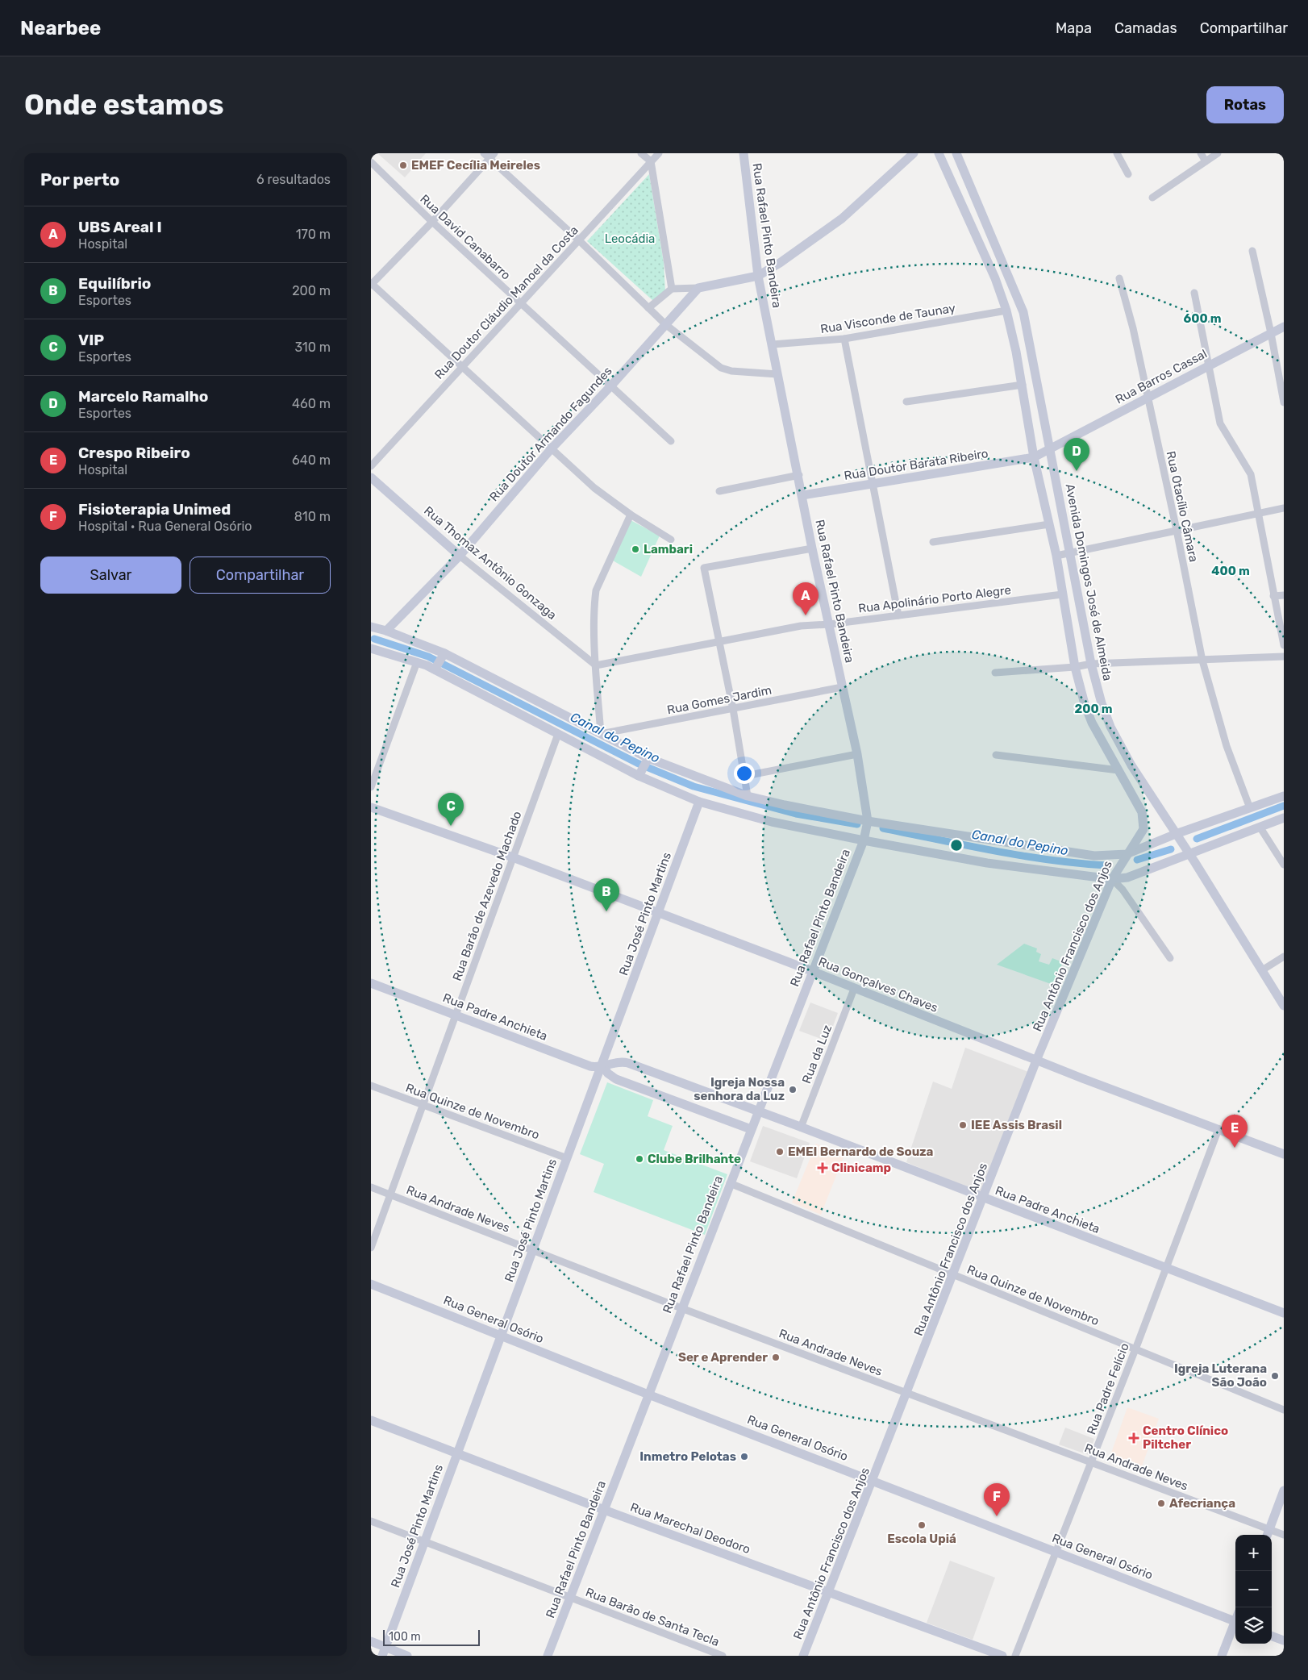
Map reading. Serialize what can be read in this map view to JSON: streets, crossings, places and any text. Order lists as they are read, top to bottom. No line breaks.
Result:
{"streets":{"street":["Rua Rafael Pinto Bandeira","Rua David Canabarro","Rua Doutor Cláudio Manoel da Costa","Rua Visconde de Taunay","Rua Barros Cassal","Rua Doutor Armando Fagundes","Rua Doutor Barata Ribeiro","Rua Otacílio Câmara","Rua Thomaz Antônio Gonzaga","Avenida Domingos José de Almeida","Rua Apolinário Porto Alegre","Rua Gomes Jardim","Rua Barão de Azevedo Machado","Rua José Pinto Martins","Rua Antônio Francisco dos Anjos","Rua Gonçalves Chaves","Rua Padre Anchieta","Rua da Luz","Rua Quinze de Novembro","Rua Andrade Neves","Rua General Osório","Rua Padre Felício","Rua Marechal Deodoro","Rua Barão de Santa Tecla"]},"crossings":[["Rua Rafael Pinto Bandeira","Rua Visconde de Taunay"],["Rua Rafael Pinto Bandeira","Rua Doutor Barata Ribeiro"],["Rua Rafael Pinto Bandeira","Rua Apolinário Porto Alegre"],["Rua Rafael Pinto Bandeira","Rua Gomes Jardim"],["Rua Rafael Pinto Bandeira","Rua Gonçalves Chaves"],["Rua Rafael Pinto Bandeira","Rua Padre Anchieta"],["Rua Rafael Pinto Bandeira","Rua Quinze de Novembro"],["Rua Rafael Pinto Bandeira","Rua Andrade Neves"],["Rua Rafael Pinto Bandeira","Rua General Osório"],["Rua Rafael Pinto Bandeira","Rua Marechal Deodoro"],["Rua Rafael Pinto Bandeira","Rua Barão de Santa Tecla"],["Rua David Canabarro","Rua Doutor Cláudio Manoel da Costa"],["Rua David Canabarro","Rua Doutor Armando Fagundes"],["Rua Barros Cassal","Rua Doutor Barata Ribeiro"],["Rua Barros Cassal","Rua Otacílio Câmara"],["Rua Barros Cassal","Avenida Domingos José de Almeida"],["Rua Doutor Armando Fagundes","Rua Thomaz Antônio Gonzaga"],["Rua Thomaz Antônio Gonzaga","Rua Apolinário Porto Alegre"],["Rua Barão de Azevedo Machado","Rua Gonçalves Chaves"],["Rua Barão de Azevedo Machado","Rua Padre Anchieta"],["Rua Barão de Azevedo Machado","Rua Quinze de Novembro"],["Rua Barão de Azevedo Machado","Rua Andrade Neves"],["Rua José Pinto Martins","Rua Gonçalves Chaves"],["Rua José Pinto Martins","Rua Padre Anchieta"],["Rua José Pinto Martins","Rua Quinze de Novembro"],["Rua José Pinto Martins","Rua Andrade Neves"],["Rua José Pinto Martins","Rua General Osório"],["Rua José Pinto Martins","Rua Marechal Deodoro"],["Rua José Pinto Martins","Rua Barão de Santa Tecla"],["Rua Antônio Francisco dos Anjos","Rua Gonçalves Chaves"],["Rua Antônio Francisco dos Anjos","Rua Padre Anchieta"],["Rua Antônio Francisco dos Anjos","Rua Quinze de Novembro"],["Rua Antônio Francisco dos Anjos","Rua Andrade Neves"],["Rua Antônio Francisco dos Anjos","Rua General Osório"],["Rua Antônio Francisco dos Anjos","Rua Marechal Deodoro"],["Rua Gonçalves Chaves","Rua da Luz"],["Rua Gonçalves Chaves","Rua Padre Felício"],["Rua Padre Anchieta","Rua da Luz"],["Rua Padre Anchieta","Rua Padre Felício"],["Rua Quinze de Novembro","Rua Padre Felício"],["Rua Andrade Neves","Rua Padre Felício"],["Rua General Osório","Rua Padre Felício"]],"water":["Canal do Pepino"],"parks":["Leocádia"],"places":{"other":["EMEF Cecília Meireles","Lambari","Igreja Nossa senhora da Luz","IEE Assis Brasil","EMEI Bernardo de Souza","Clube Brilhante","Ser e Aprender","Igreja Luterana São João","Inmetro Pelotas","Afecriança","Escola Upiá"],"health":["Clinicamp","Centro Clínico Piltcher"]},"scale_bar":"100 m","page":{"header":"Nearbee","nav":["Mapa","Camadas","Compartilhar"],"buttons":["Rotas",["Salvar","Compartilhar"]],"title":"Onde estamos","heading":["Por perto","6 resultados"],"list":[{"mark":"A","name":"UBS Areal I","note":"Hospital","value":"170 m"},{"mark":"B","name":"Equilíbrio","note":"Esportes","value":"200 m"},{"mark":"C","name":"VIP","note":"Esportes","value":"310 m"},{"mark":"D","name":"Marcelo Ramalho","note":"Esportes","value":"460 m"},{"mark":"E","name":"Crespo Ribeiro","note":"Hospital","value":"640 m"},{"mark":"F","name":"Fisioterapia Unimed","note":"Hospital · Rua General Osório","value":"810 m"}],"pins":["D","A","C","B","E","F"],"map_buttons":["+","−"],"scale":"100 m"},"rings":["600 m","400 m","200 m"]}
